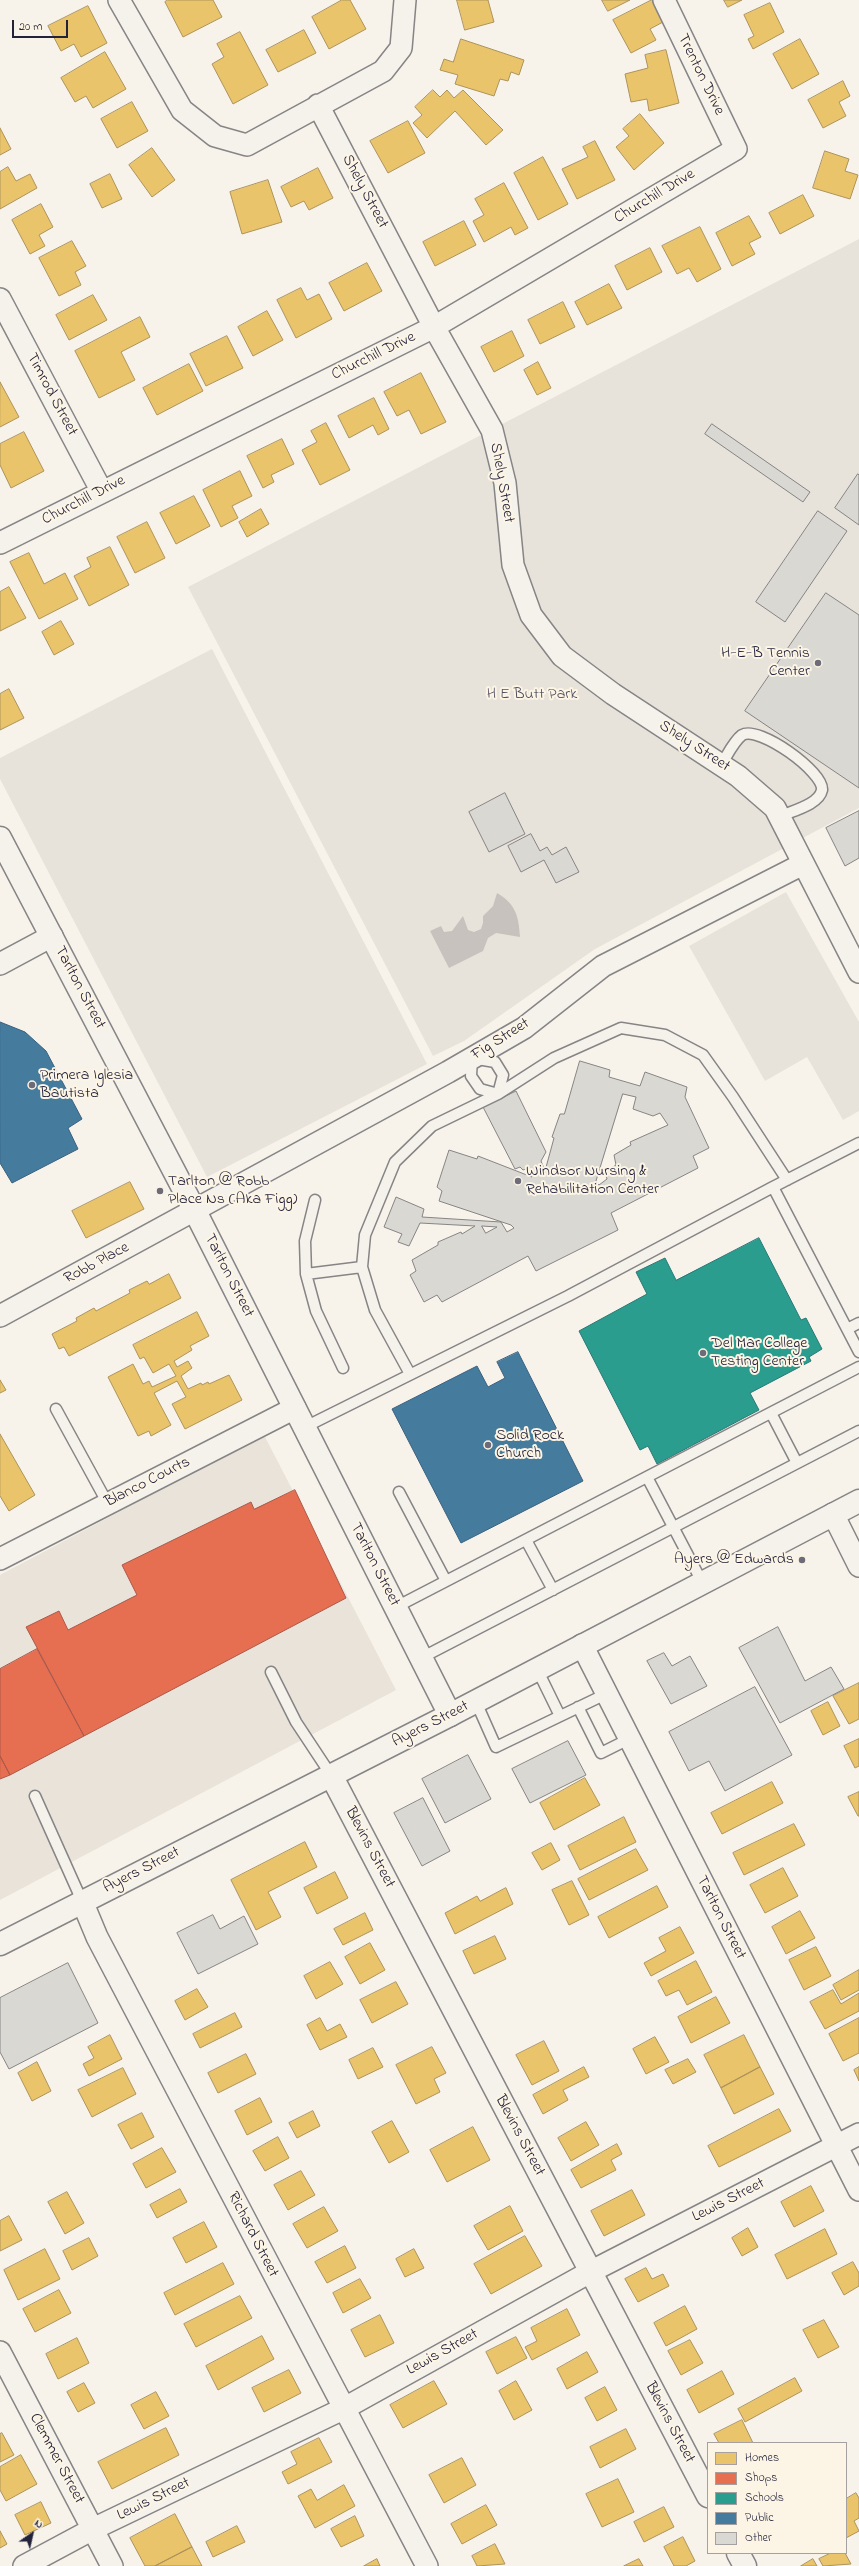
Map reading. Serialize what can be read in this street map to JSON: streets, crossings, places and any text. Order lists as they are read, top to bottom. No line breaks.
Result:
{"streets":{"street":["Trenton Drive","Shely Street","Churchill Drive","Timrod Street","Tarlton Street","Fig Street","Robb Place","Blanco Courts","Ayers Street","Blevins Street","Lewis Street","Richard Street","Clemmer Street"]},"crossings":[["Trenton Drive","Churchill Drive"],["Shely Street","Churchill Drive"],["Shely Street","Fig Street"],["Churchill Drive","Timrod Street"],["Tarlton Street","Fig Street"],["Tarlton Street","Robb Place"],["Tarlton Street","Blanco Courts"],["Tarlton Street","Ayers Street"],["Tarlton Street","Lewis Street"],["Fig Street","Robb Place"],["Ayers Street","Blevins Street"],["Ayers Street","Richard Street"],["Blevins Street","Lewis Street"],["Lewis Street","Richard Street"],["Lewis Street","Clemmer Street"]],"parks":["H E Butt Park"],"places":["H-E-B Tennis Center","Primera Iglesia Bautista","Windsor Nursing & Rehabilitation Center","Tarlton @ Robb Place Ns (Aka Figg)","Del Mar College Testing Center","Solid Rock Church","Ayers @ Edwards"],"legend":["Homes","Shops","Schools","Public","Other"],"scale_bar":"20 m","north":"top right"}
